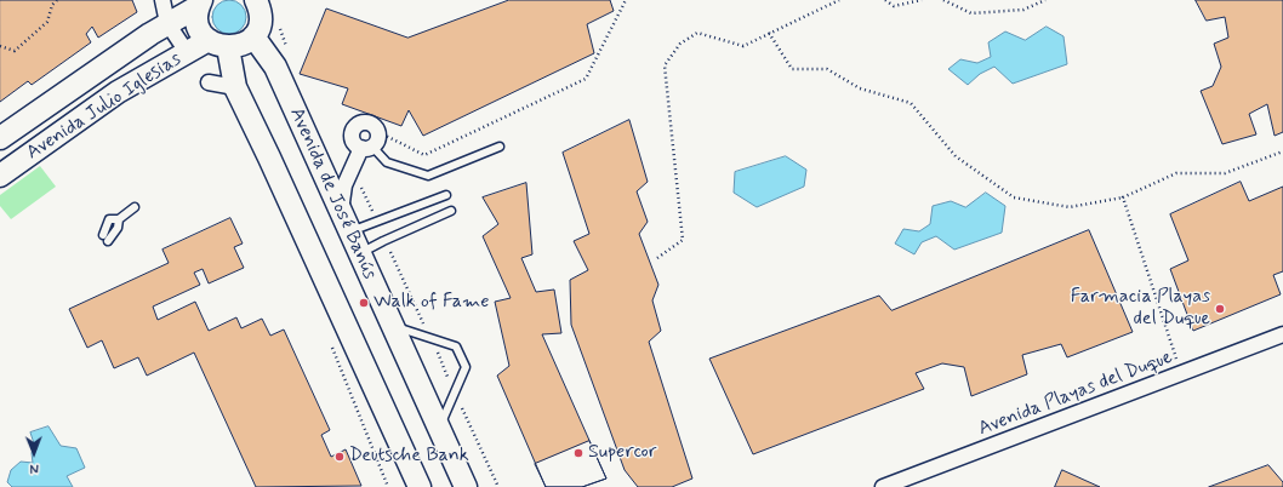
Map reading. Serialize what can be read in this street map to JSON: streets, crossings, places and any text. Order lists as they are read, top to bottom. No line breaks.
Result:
{"streets":{"street":["Avenida Julio Iglesias","Avenida de José Banús","Avenida Playas del Duque"]},"crossings":[["Avenida Julio Iglesias","Avenida de José Banús"]],"places":["Walk of Fame","Farmacia Playas del Duque","Supercor","Deutsche Bank"],"north":"bottom"}
